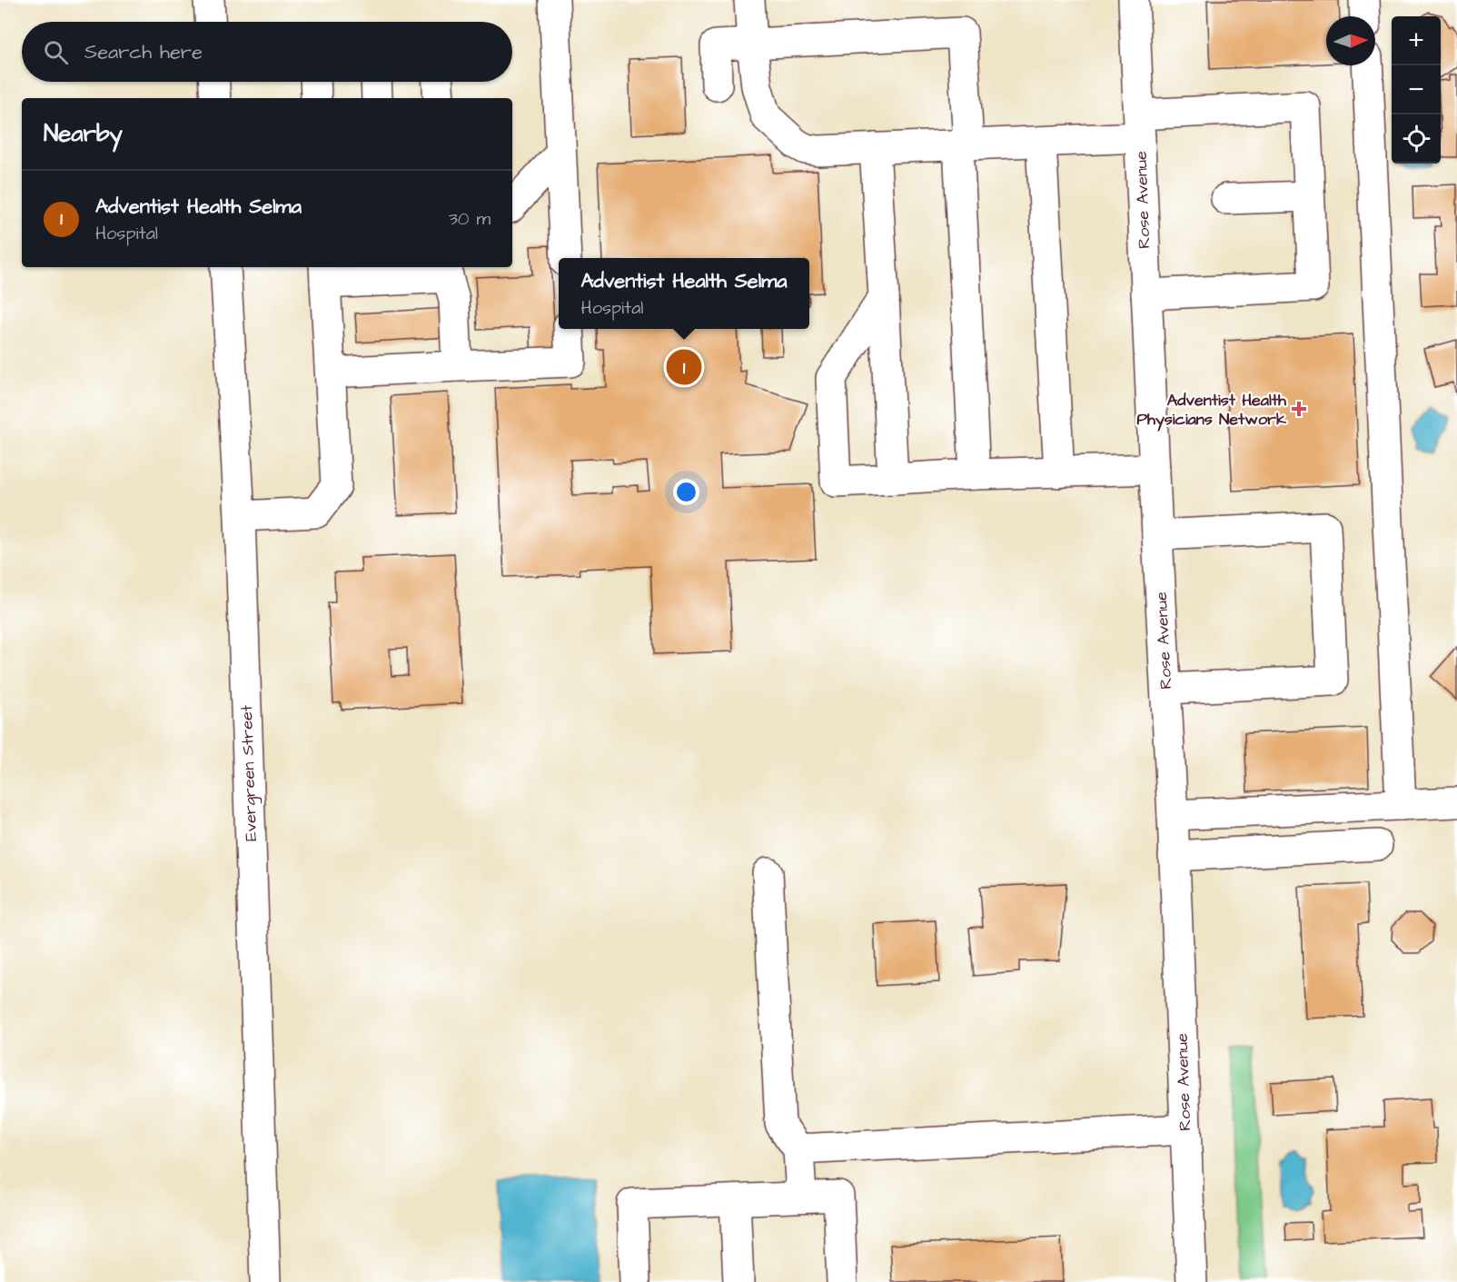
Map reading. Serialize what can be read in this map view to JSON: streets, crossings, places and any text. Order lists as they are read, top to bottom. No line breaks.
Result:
{"streets":{"street":["Rose Avenue","Evergreen Street"]},"places":{"health":["Adventist Health Physicians Network"]},"north":"right","page":{"map_buttons":["+","−"],"search":"Search here","heading":"Nearby","list":[{"mark":"1","name":"Adventist Health Selma","note":"Hospital","value":"30 m"}],"popup":["Adventist Health Selma","Hospital"],"pins":"1"}}
